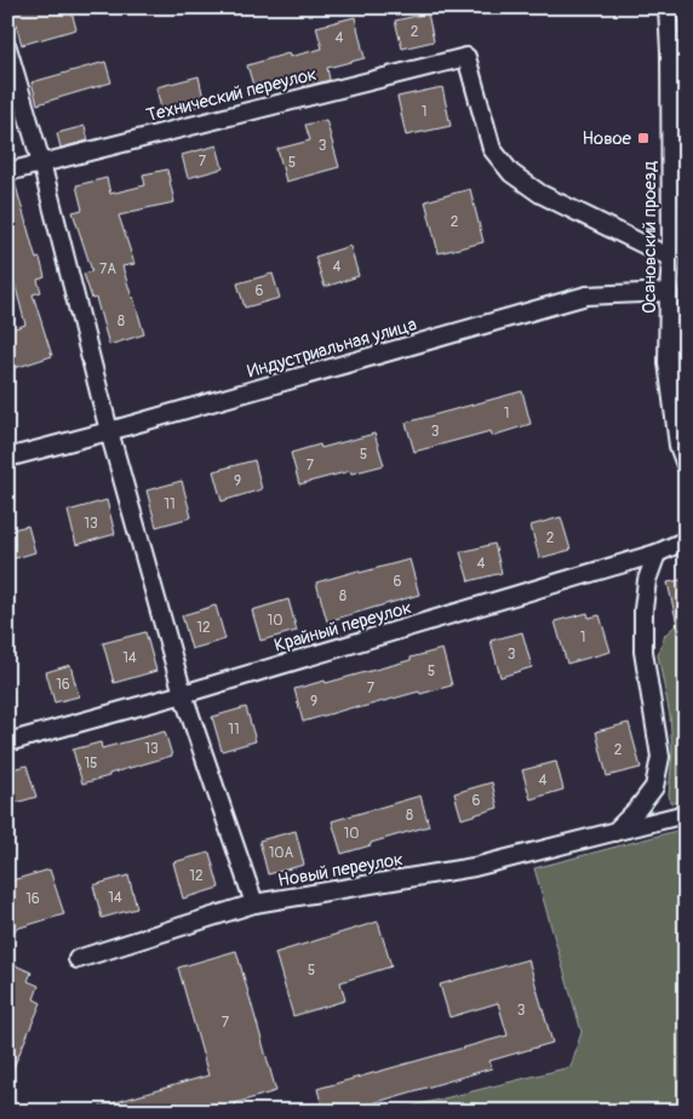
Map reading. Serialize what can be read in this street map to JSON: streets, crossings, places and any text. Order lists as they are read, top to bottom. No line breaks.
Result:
{"streets":{"street":["Технический переулок","Осановский проезд","Индустриальная улица","Крайный переулок","Новый переулок"]},"crossings":[["Технический переулок","Осановский проезд"],["Осановский проезд","Индустриальная улица"]],"places":{"transit":["Новое"]},"house_numbers":["2","4","1","3","7","5","2","4","7А","6","8","1","3","5","7","9","11","13","2","4","6","8","10","12","1","3","14","5","16","7","9","11","13","2","15","4","6","8","10","10А","12","14","16","5","3","7"]}
